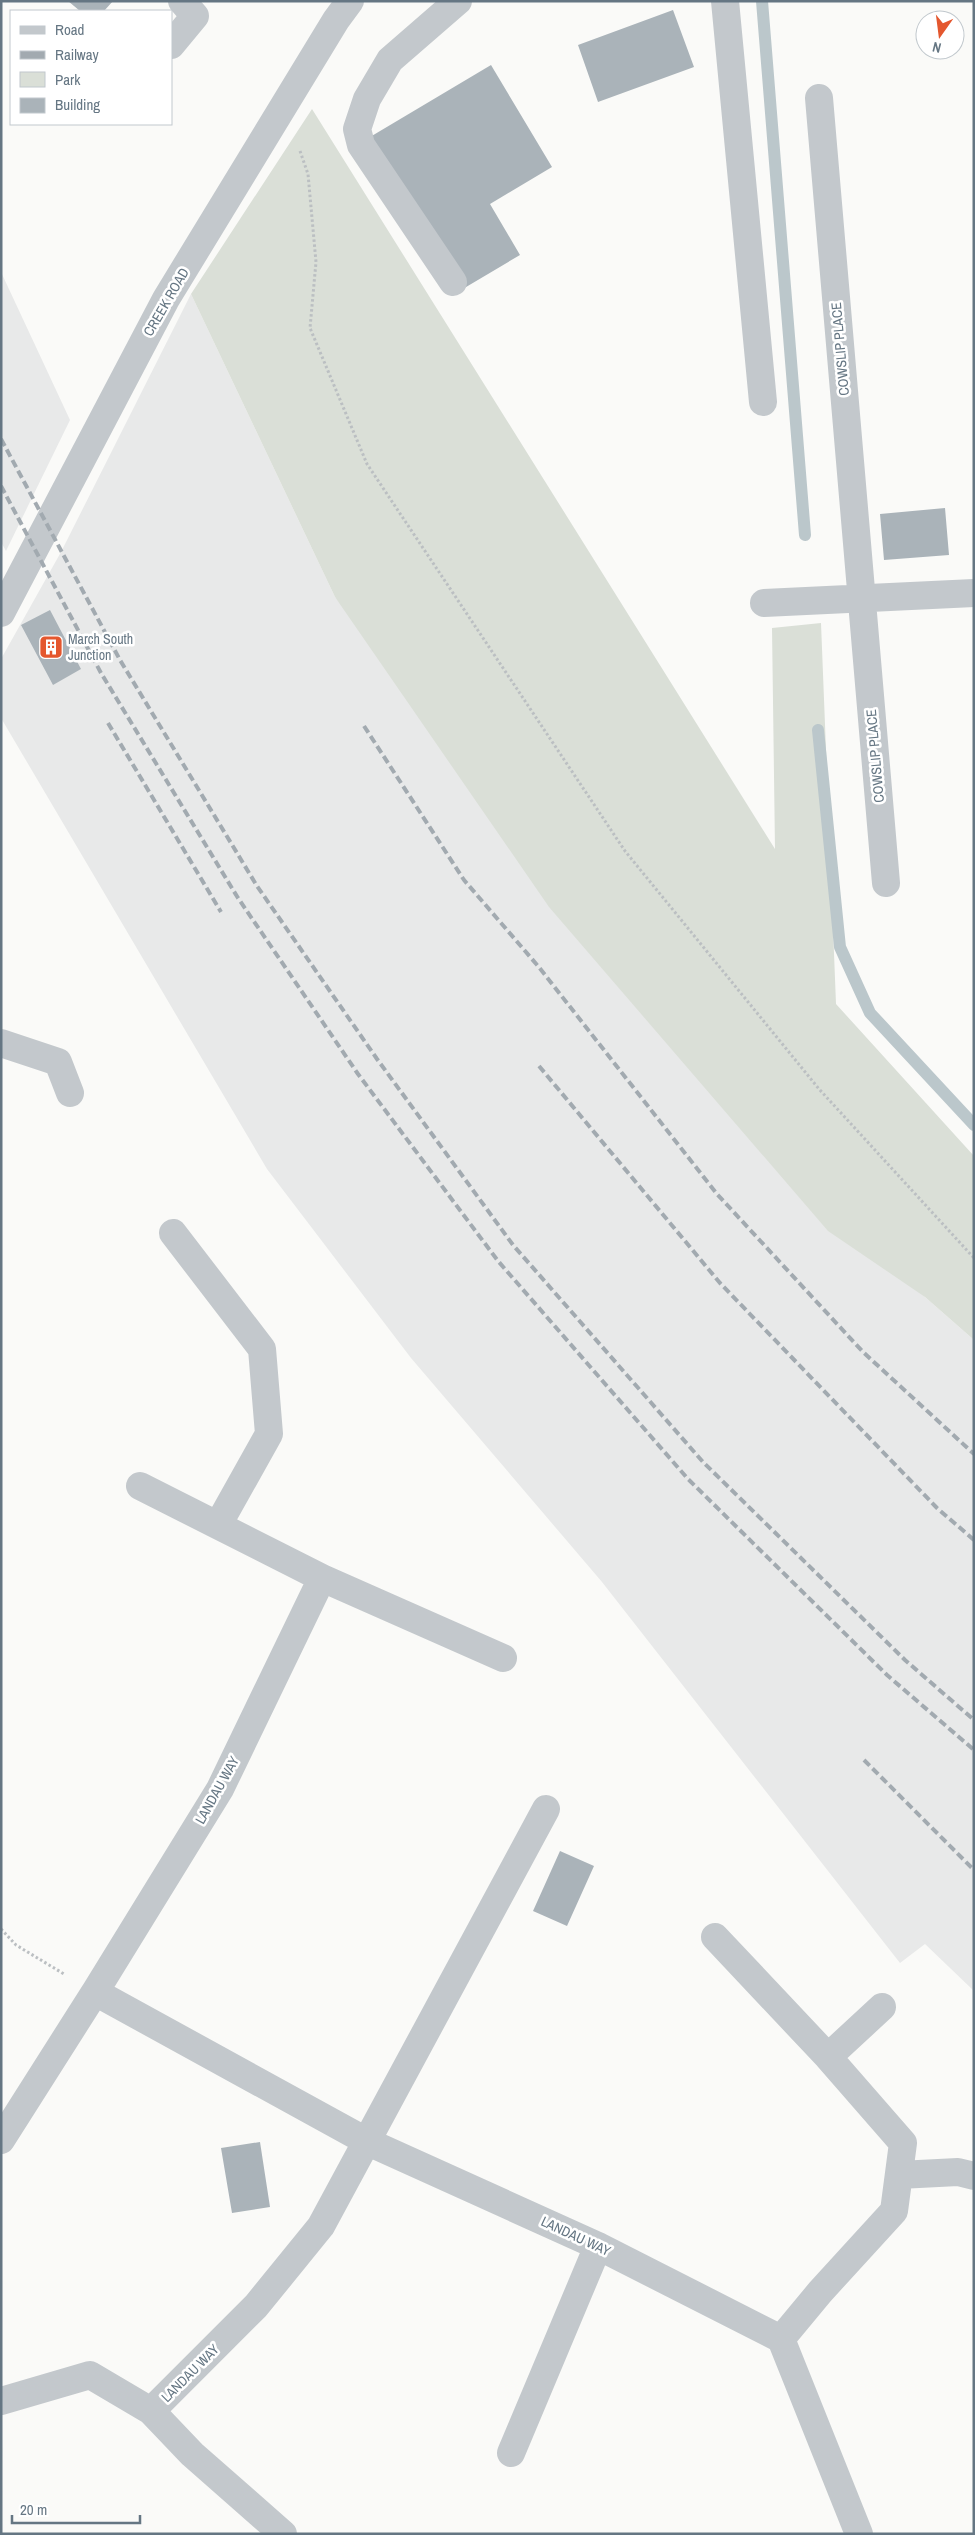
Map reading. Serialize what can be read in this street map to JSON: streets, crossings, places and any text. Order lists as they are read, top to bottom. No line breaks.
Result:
{"streets":{"street":["CREEK ROAD","COWSLIP PLACE","LANDAU WAY"]},"places":{"building":["March South Junction"]},"legend":["Road","Railway","Park","Building"],"scale_bar":"20 m","north":"bottom"}
